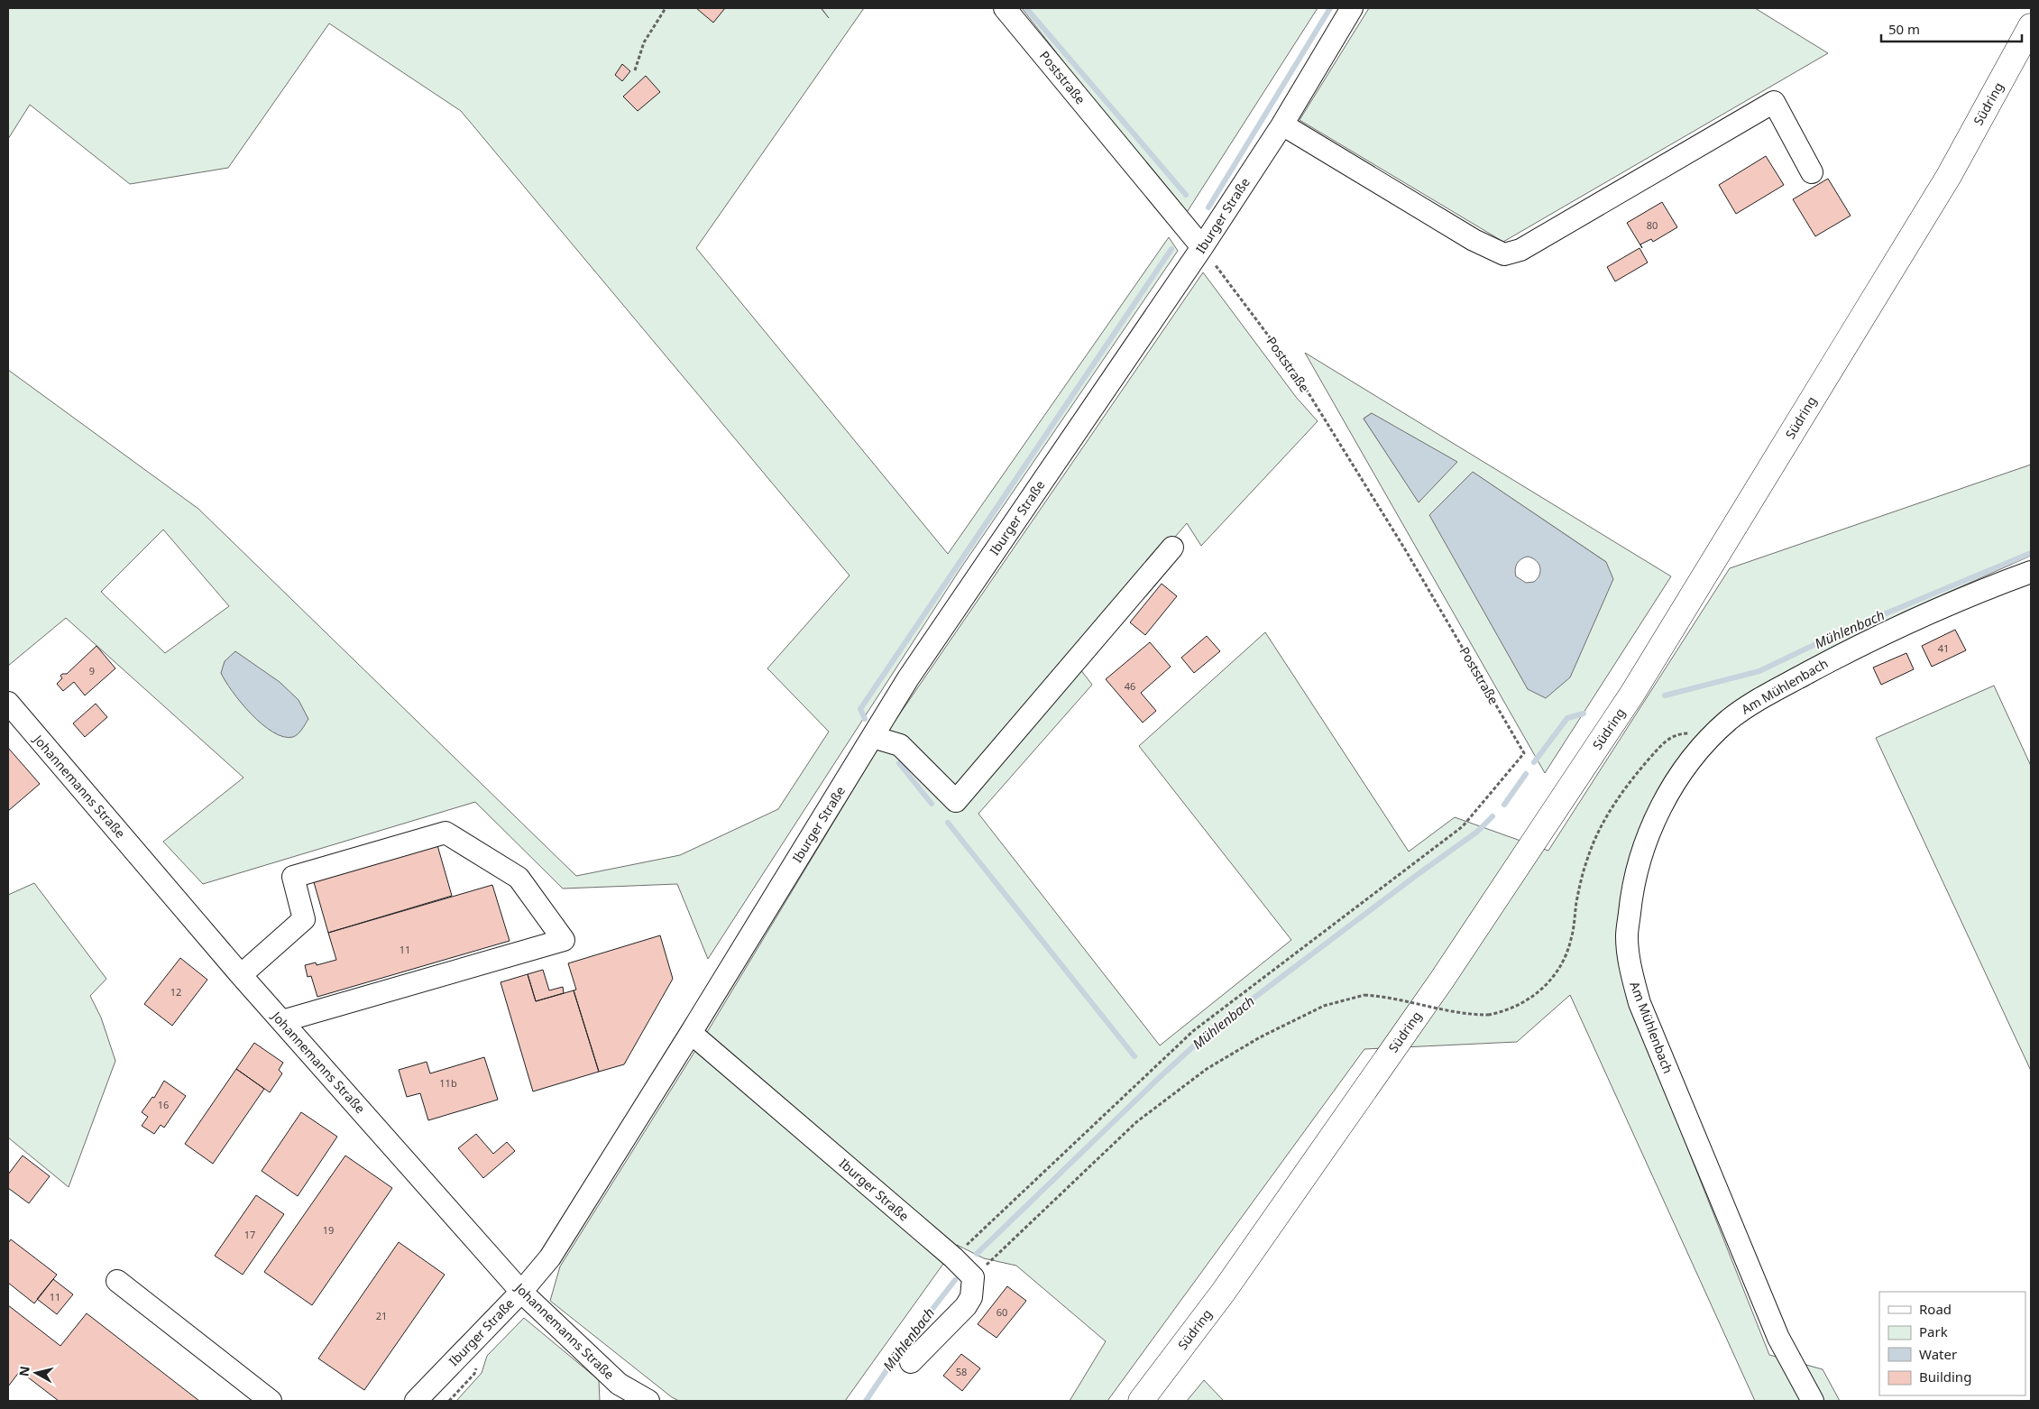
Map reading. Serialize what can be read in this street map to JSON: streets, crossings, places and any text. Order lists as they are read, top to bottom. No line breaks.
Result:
{"streets":{"main road":["Südring"],"street":["Poststraße","Iburger Straße","Am Mühlenbach","Johannemanns Straße"]},"crossings":[["Poststraße","Iburger Straße"],["Iburger Straße","Johannemanns Straße"]],"water":["Mühlenbach"],"house_numbers":["80","41","9","46","11","12","11b","16","19","17","11","60","21","58"],"legend":["Road","Park","Water","Building"],"scale_bar":"50 m","north":"left"}
